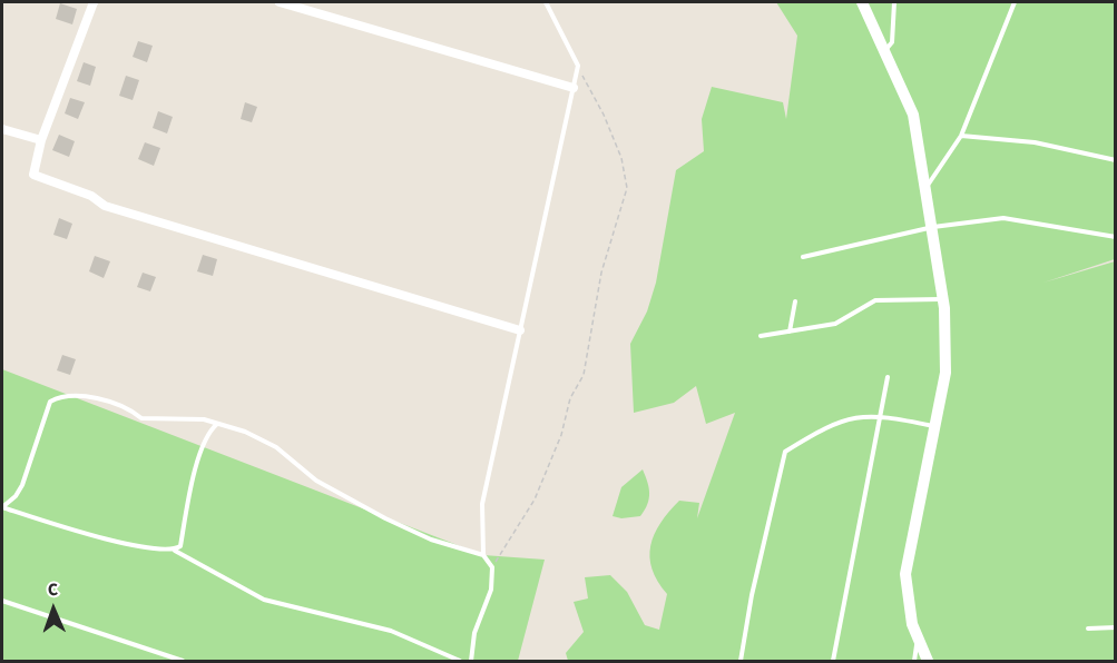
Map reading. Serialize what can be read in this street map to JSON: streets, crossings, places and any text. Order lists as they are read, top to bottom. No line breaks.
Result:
{"north":"top"}
